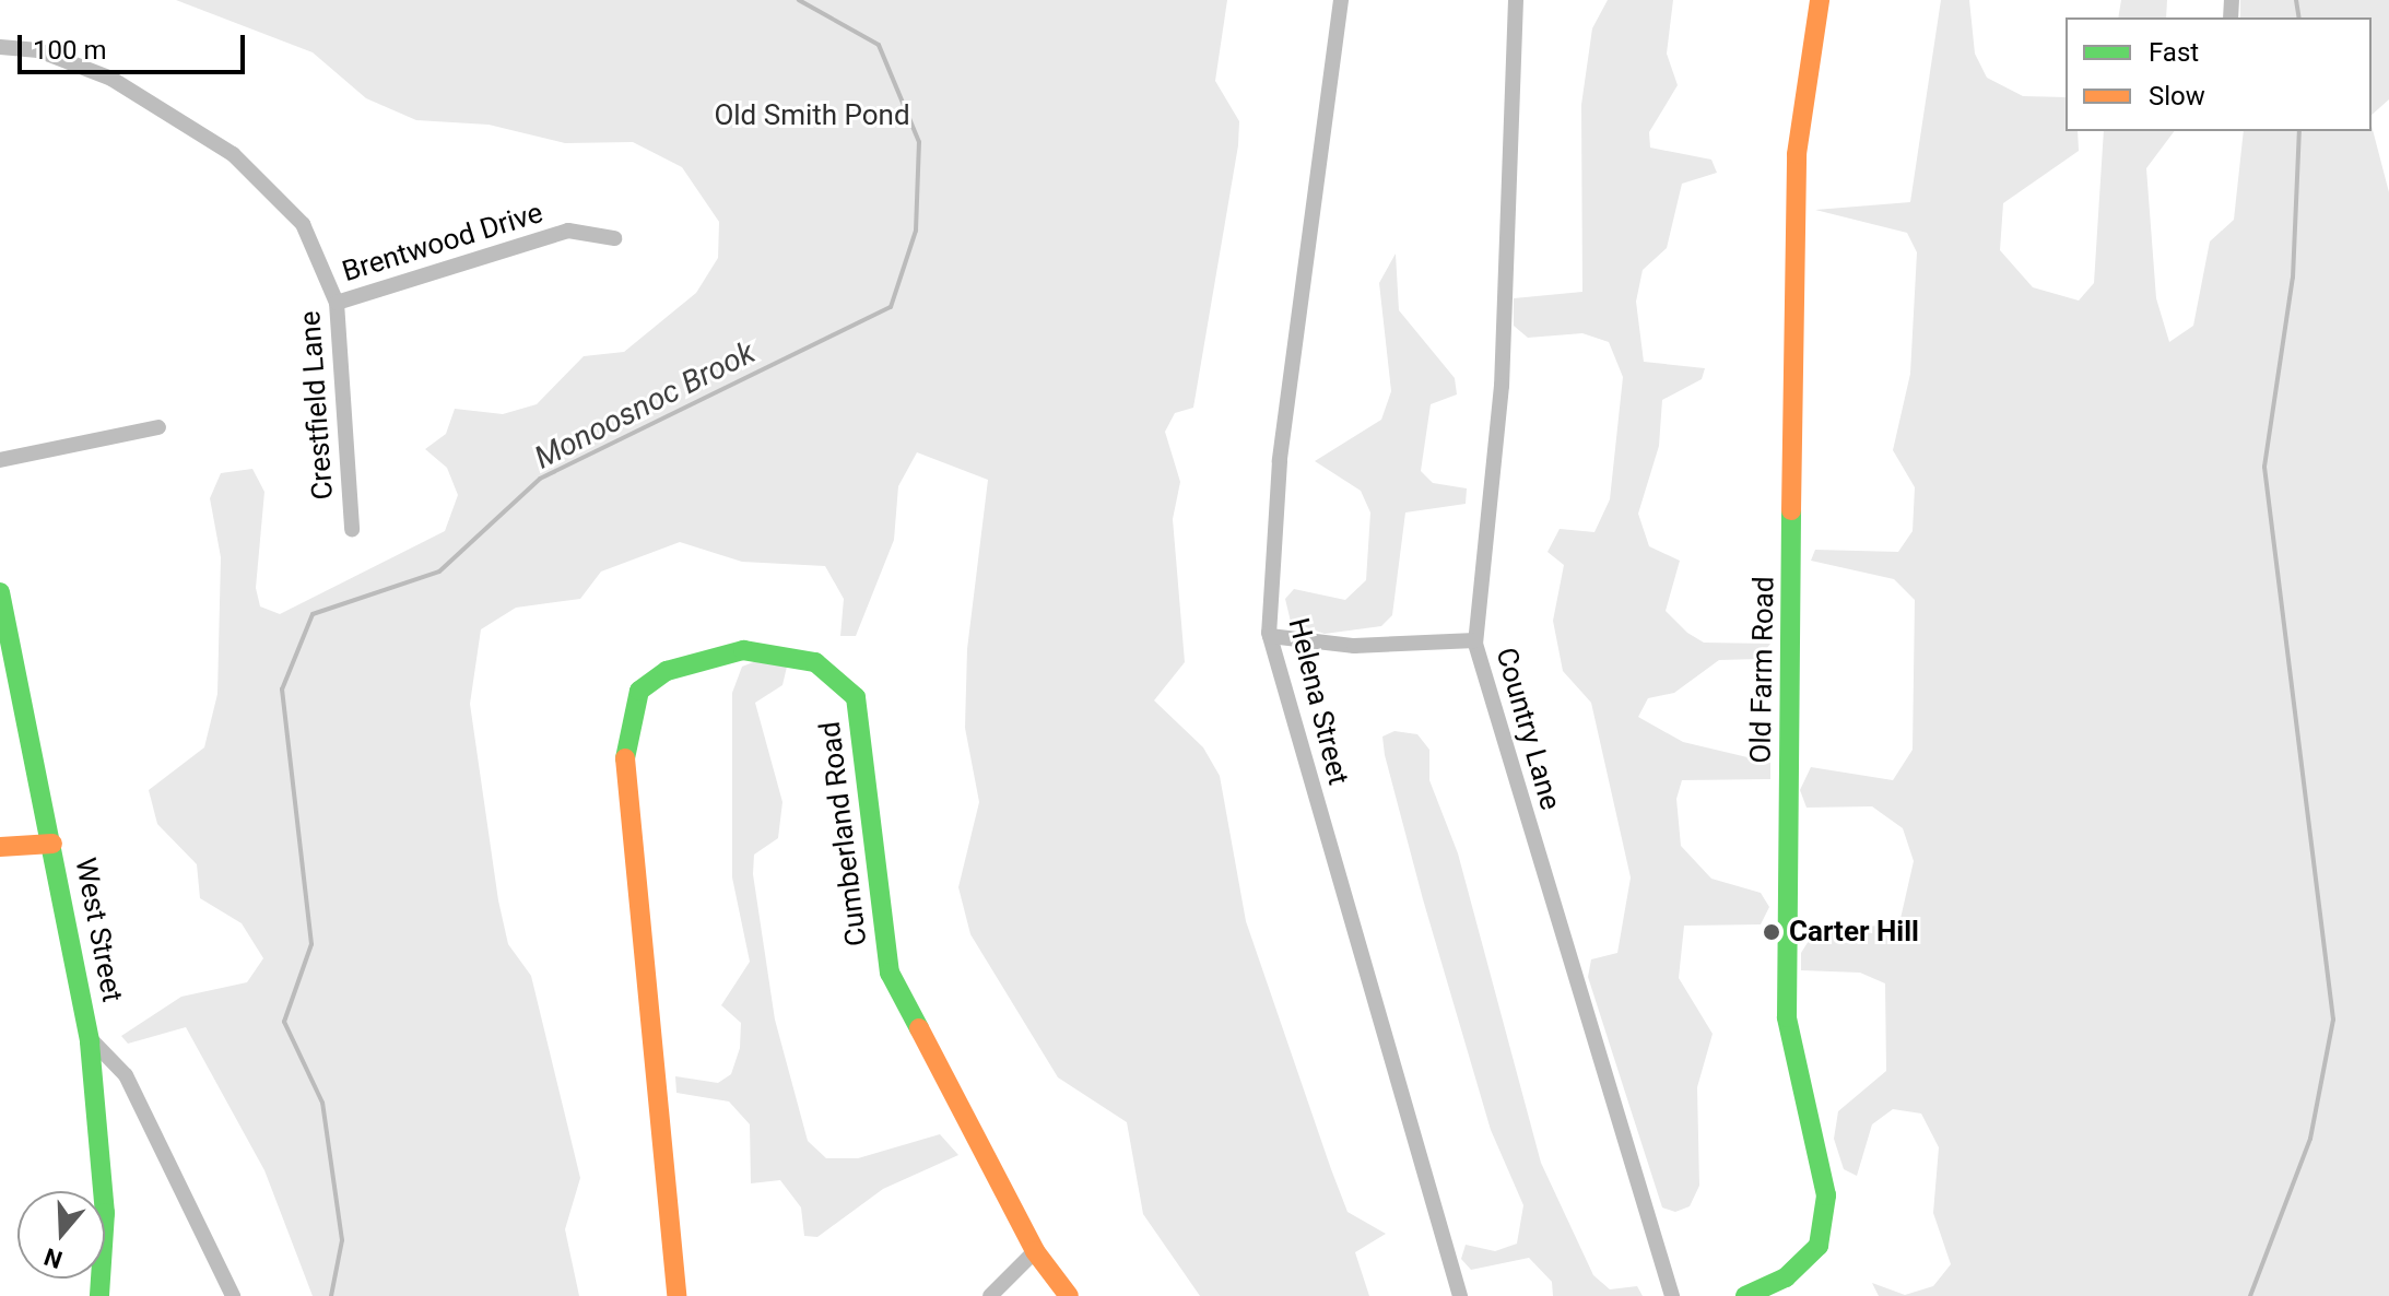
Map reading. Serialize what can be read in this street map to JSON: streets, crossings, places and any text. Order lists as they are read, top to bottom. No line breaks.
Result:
{"streets":{"street":["Brentwood Drive","Crestfield Lane","Old Farm Road","Helena Street","Country Lane","Cumberland Road","West Street"]},"crossings":[["Brentwood Drive","Crestfield Lane"]],"water":["Monoosnoc Brook"],"parks":["Old Smith Pond"],"places":["Carter Hill"],"legend":["Fast","Slow"],"scale_bar":"100 m","north":"bottom"}
